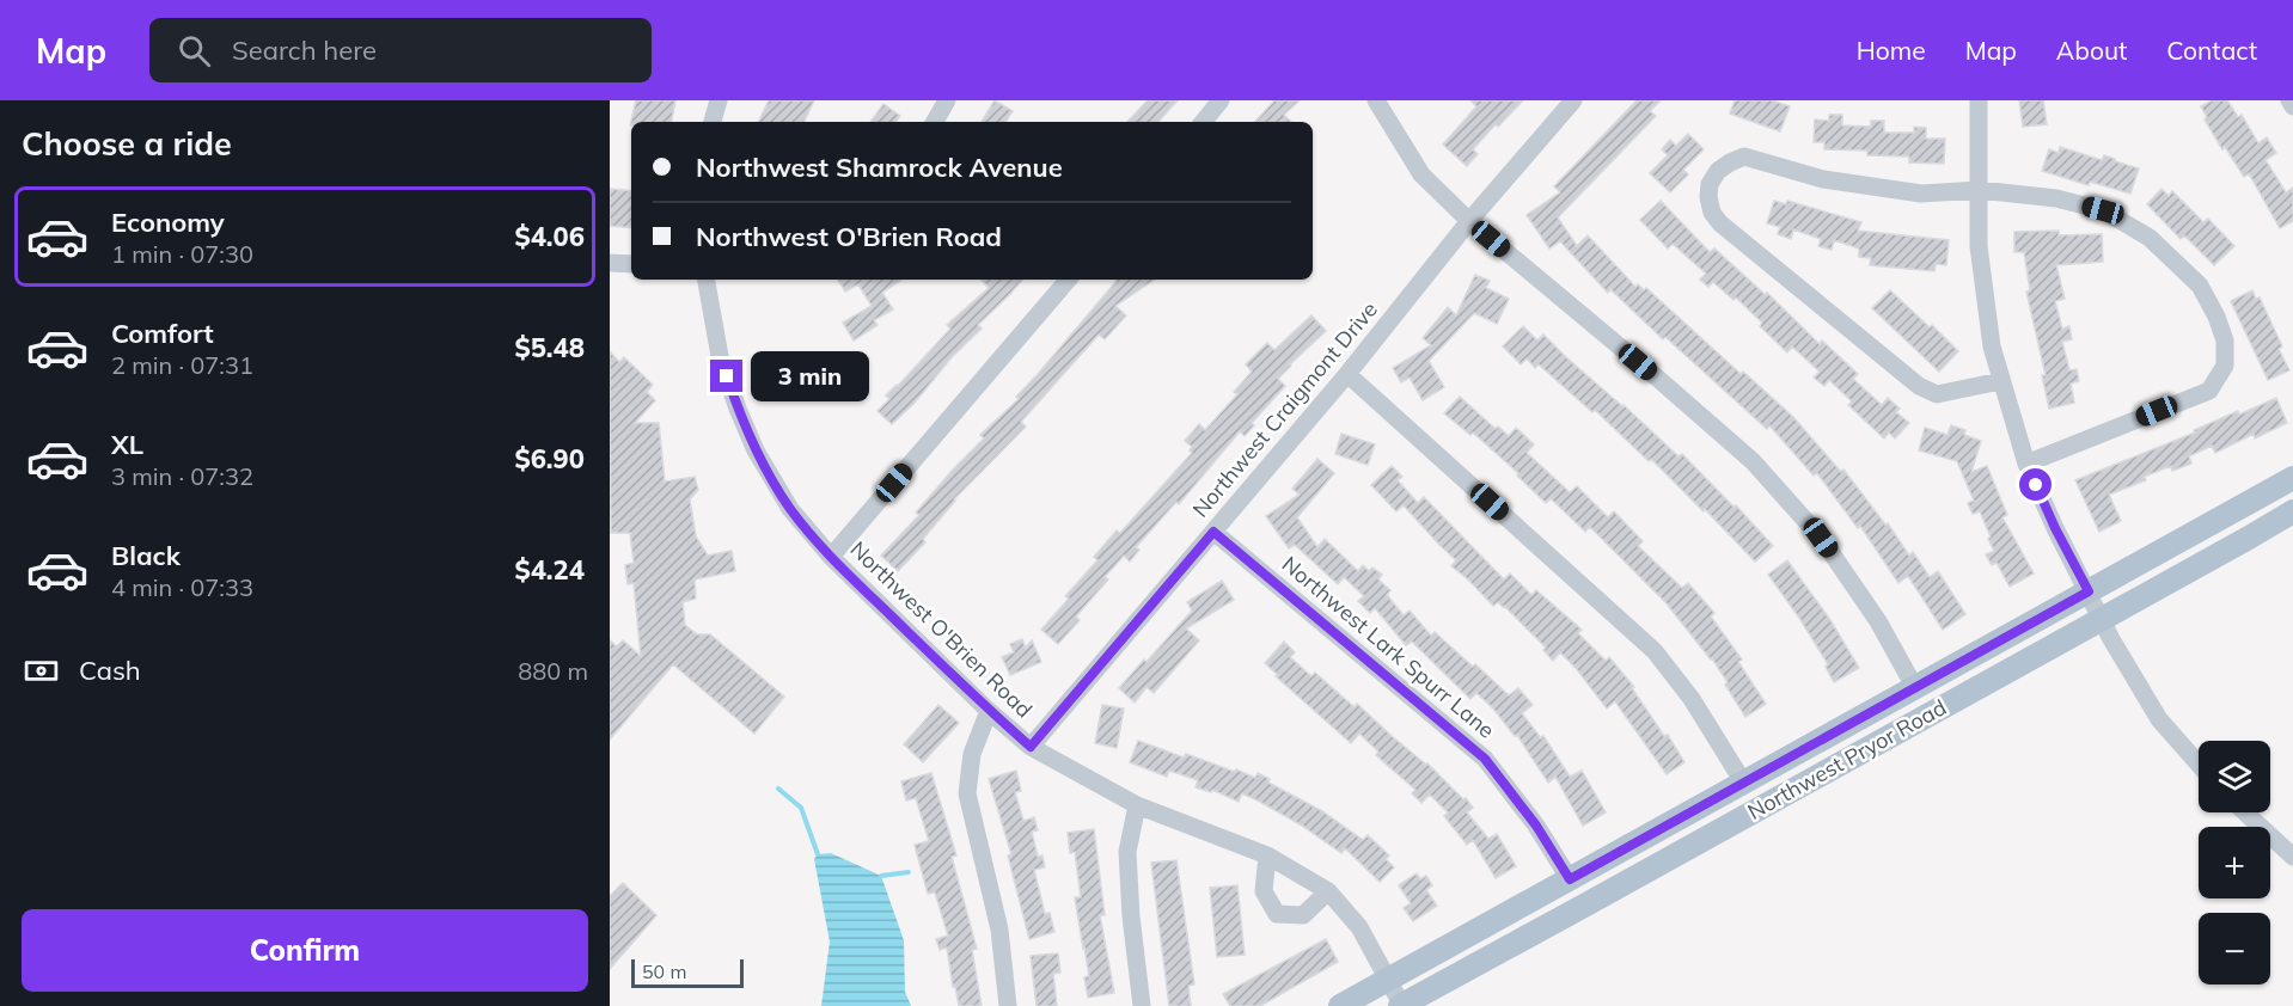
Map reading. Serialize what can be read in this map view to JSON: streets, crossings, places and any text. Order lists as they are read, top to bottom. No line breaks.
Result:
{"streets":{"main road":["Northwest Pryor Road"],"street":["Northwest Craigmont Drive","Northwest O'Brien Road","Northwest Lark Spurr Lane"]},"crossings":[["Northwest Craigmont Drive","Northwest O'Brien Road"],["Northwest Craigmont Drive","Northwest Lark Spurr Lane"],["Northwest O'Brien Road","Northwest Pryor Road"],["Northwest Lark Spurr Lane","Northwest Pryor Road"]],"scale_bar":"50 m","page":{"header":"Map","search":"Search here","nav":["Home","Map","About","Contact"],"heading":"Choose a ride","banner":["Northwest Shamrock Avenue","Northwest O'Brien Road"],"list":[{"name":"Economy","note":"1 min · 07:30","value":"$4.06"},{"name":"Comfort","note":"2 min · 07:31","value":"$5.48"},{"name":"XL","note":"3 min · 07:32","value":"$6.90"},{"name":"Black","note":"4 min · 07:33","value":"$4.24"}],"bubble":"3 min","pay":["Cash","880 m"],"map_buttons":["+","−"],"buttons":"Confirm","scale":"50 m"}}
